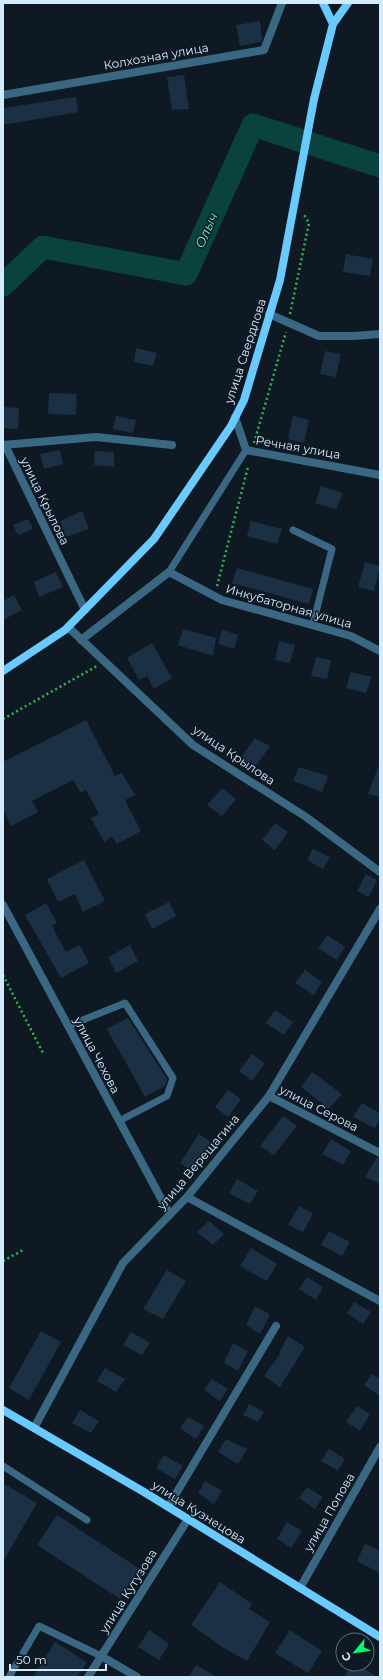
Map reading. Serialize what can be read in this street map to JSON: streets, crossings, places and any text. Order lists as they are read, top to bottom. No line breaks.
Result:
{"streets":{"main road":["улица Свердлова","улица Кузнецова"],"street":["Колхозная улица","Речная улица","улица Крылова","Инкубаторная улица","улица Чехова","улица Серова","улица Верещагина","улица Попова","улица Кутузова"]},"crossings":[["улица Свердлова","Речная улица"],["улица Свердлова","улица Крылова"],["улица Чехова","улица Верещагина"],["улица Серова","улица Верещагина"],["улица Верещагина","улица Кузнецова"],["улица Кузнецова","улица Попова"],["улица Кузнецова","улица Кутузова"]],"water":["Олыч"],"scale_bar":"50 m","north":"bottom left"}
